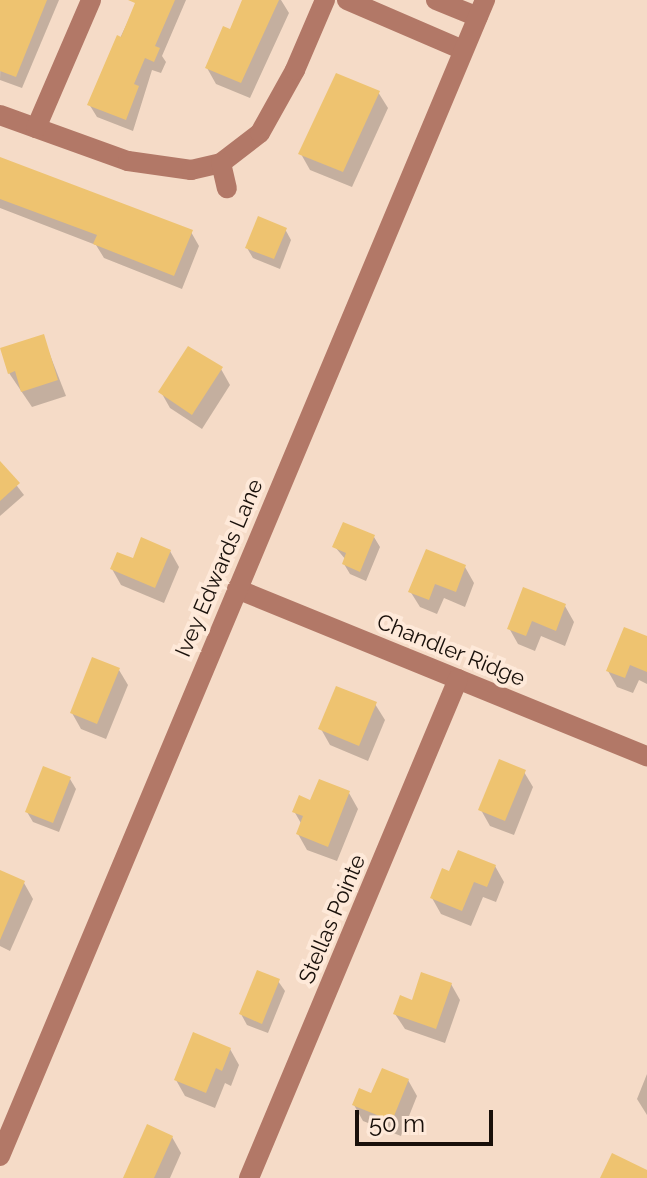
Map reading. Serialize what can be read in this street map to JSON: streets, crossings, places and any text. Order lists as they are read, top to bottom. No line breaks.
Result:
{"streets":{"street":["Ivey Edwards Lane","Chandler Ridge","Stellas Pointe"]},"crossings":[["Ivey Edwards Lane","Chandler Ridge"],["Chandler Ridge","Stellas Pointe"]],"scale_bar":"50 m"}
